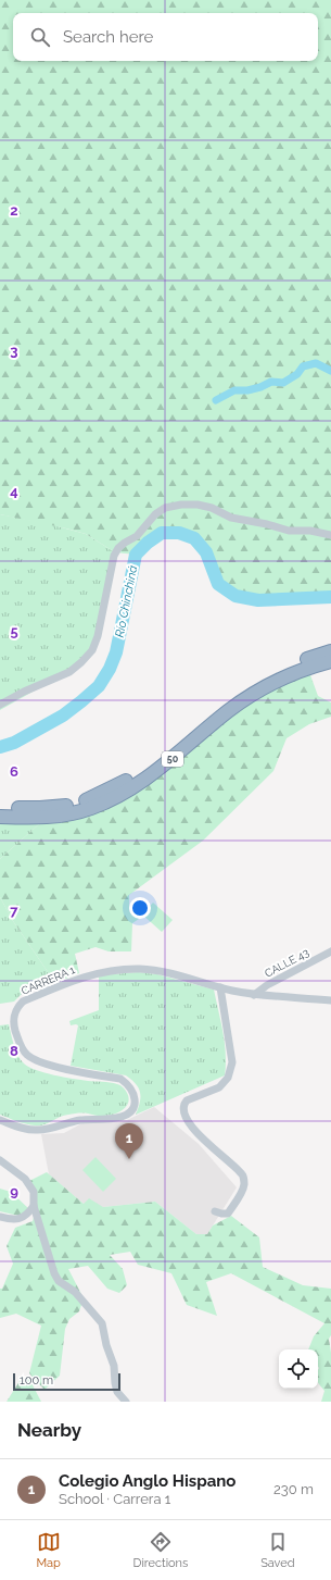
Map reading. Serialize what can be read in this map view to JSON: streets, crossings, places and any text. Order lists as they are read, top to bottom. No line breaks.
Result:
{"streets":{"highway":["50"],"street":["CALLE 43","CARRERA 1"]},"crossings":[["CALLE 43","CARRERA 1"]],"water":["Río Chinchiná"],"scale_bar":"100 m","page":{"search":"Search here","pins":"1","scale":"100 m","heading":"Nearby","list":[{"mark":"1","name":"Colegio Anglo Hispano","note":"School · Carrera 1","value":"230 m"}],"nav":["Map","Directions","Saved"]},"grid":{"rows":["2","3","4","5","6","7","8","9"]}}
